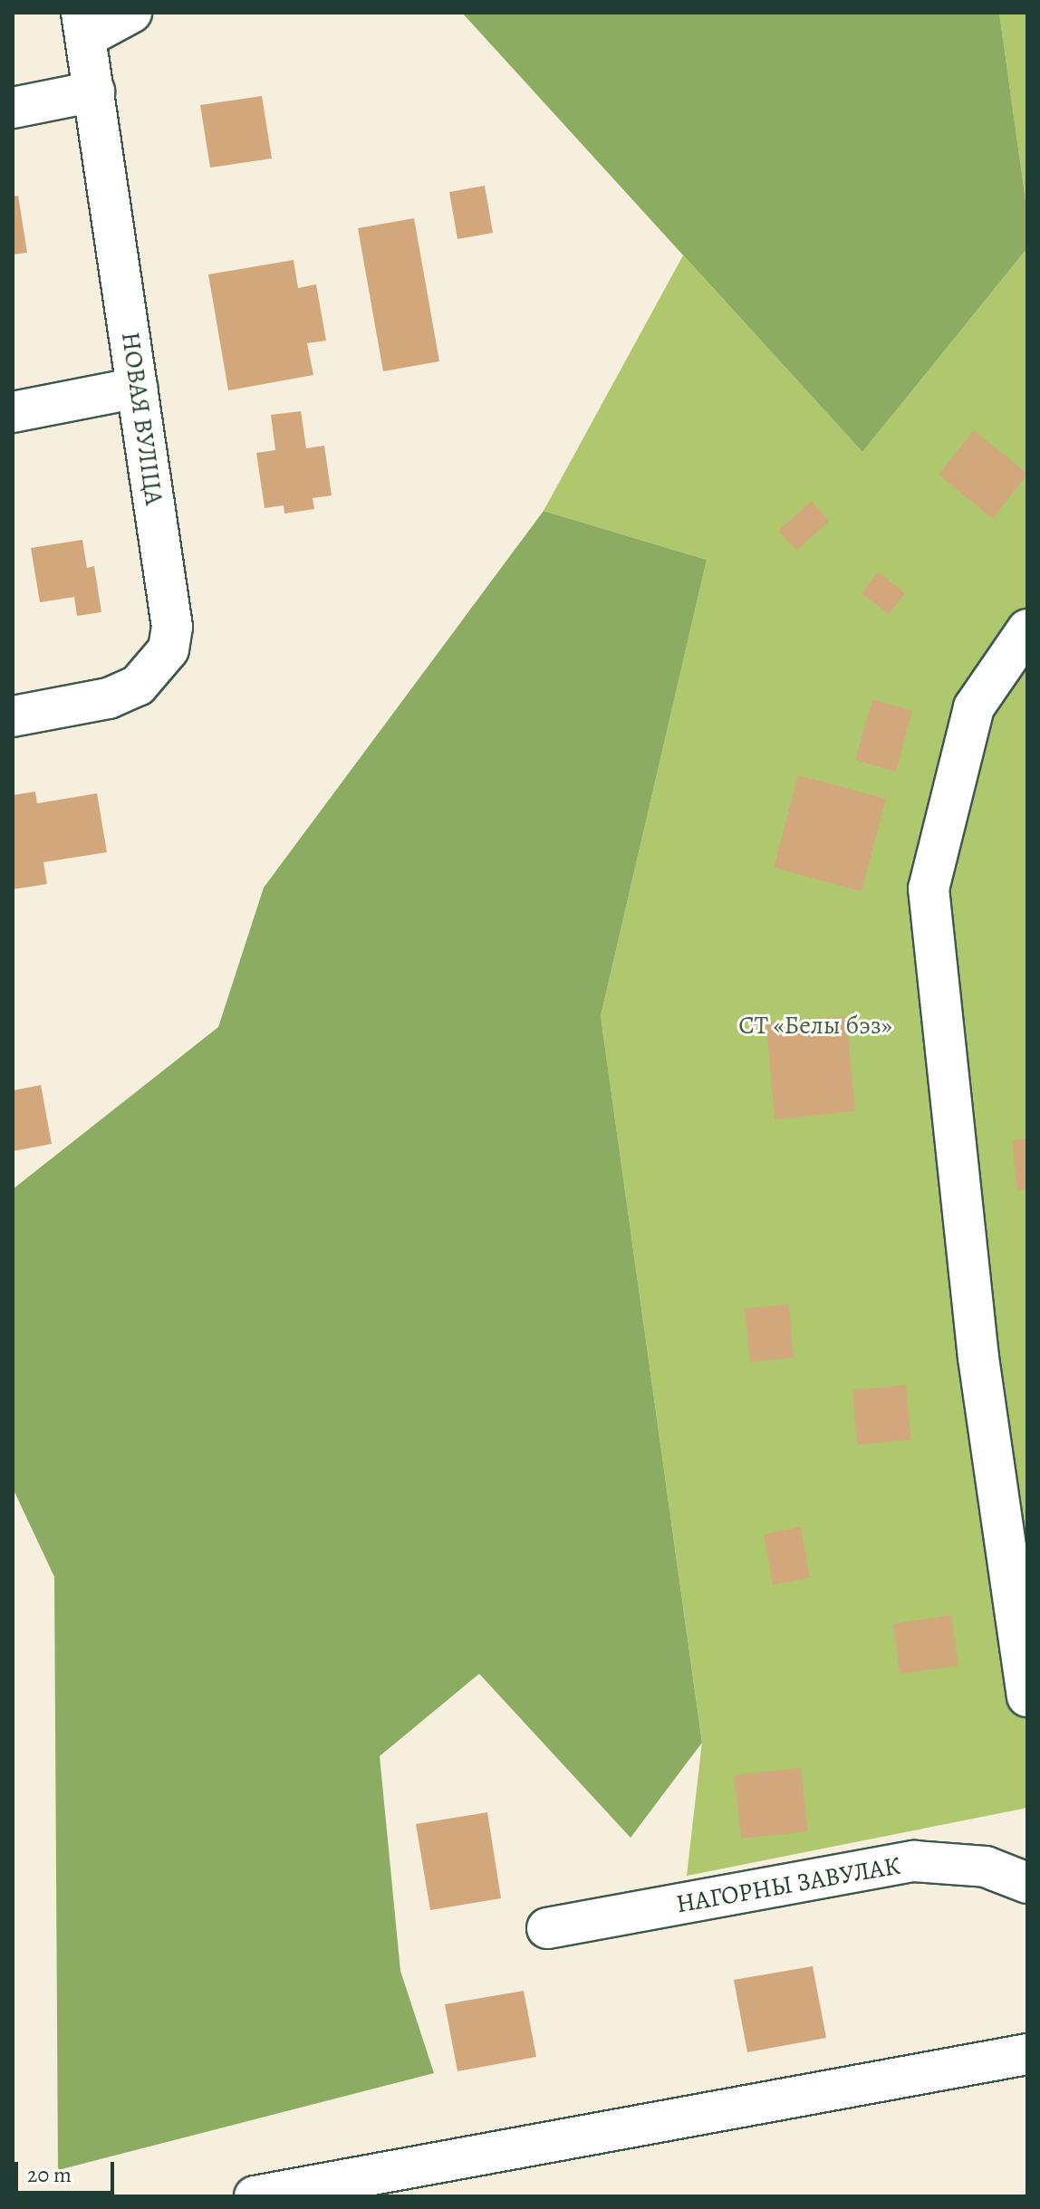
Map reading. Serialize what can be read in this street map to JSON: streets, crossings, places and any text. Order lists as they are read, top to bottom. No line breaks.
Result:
{"streets":{"street":["НОВАЯ ВУЛІЦА","НАГОРНЫ ЗАВУЛАК"]},"parks":["СТ «Белы бэз»"],"scale_bar":"20 m"}
